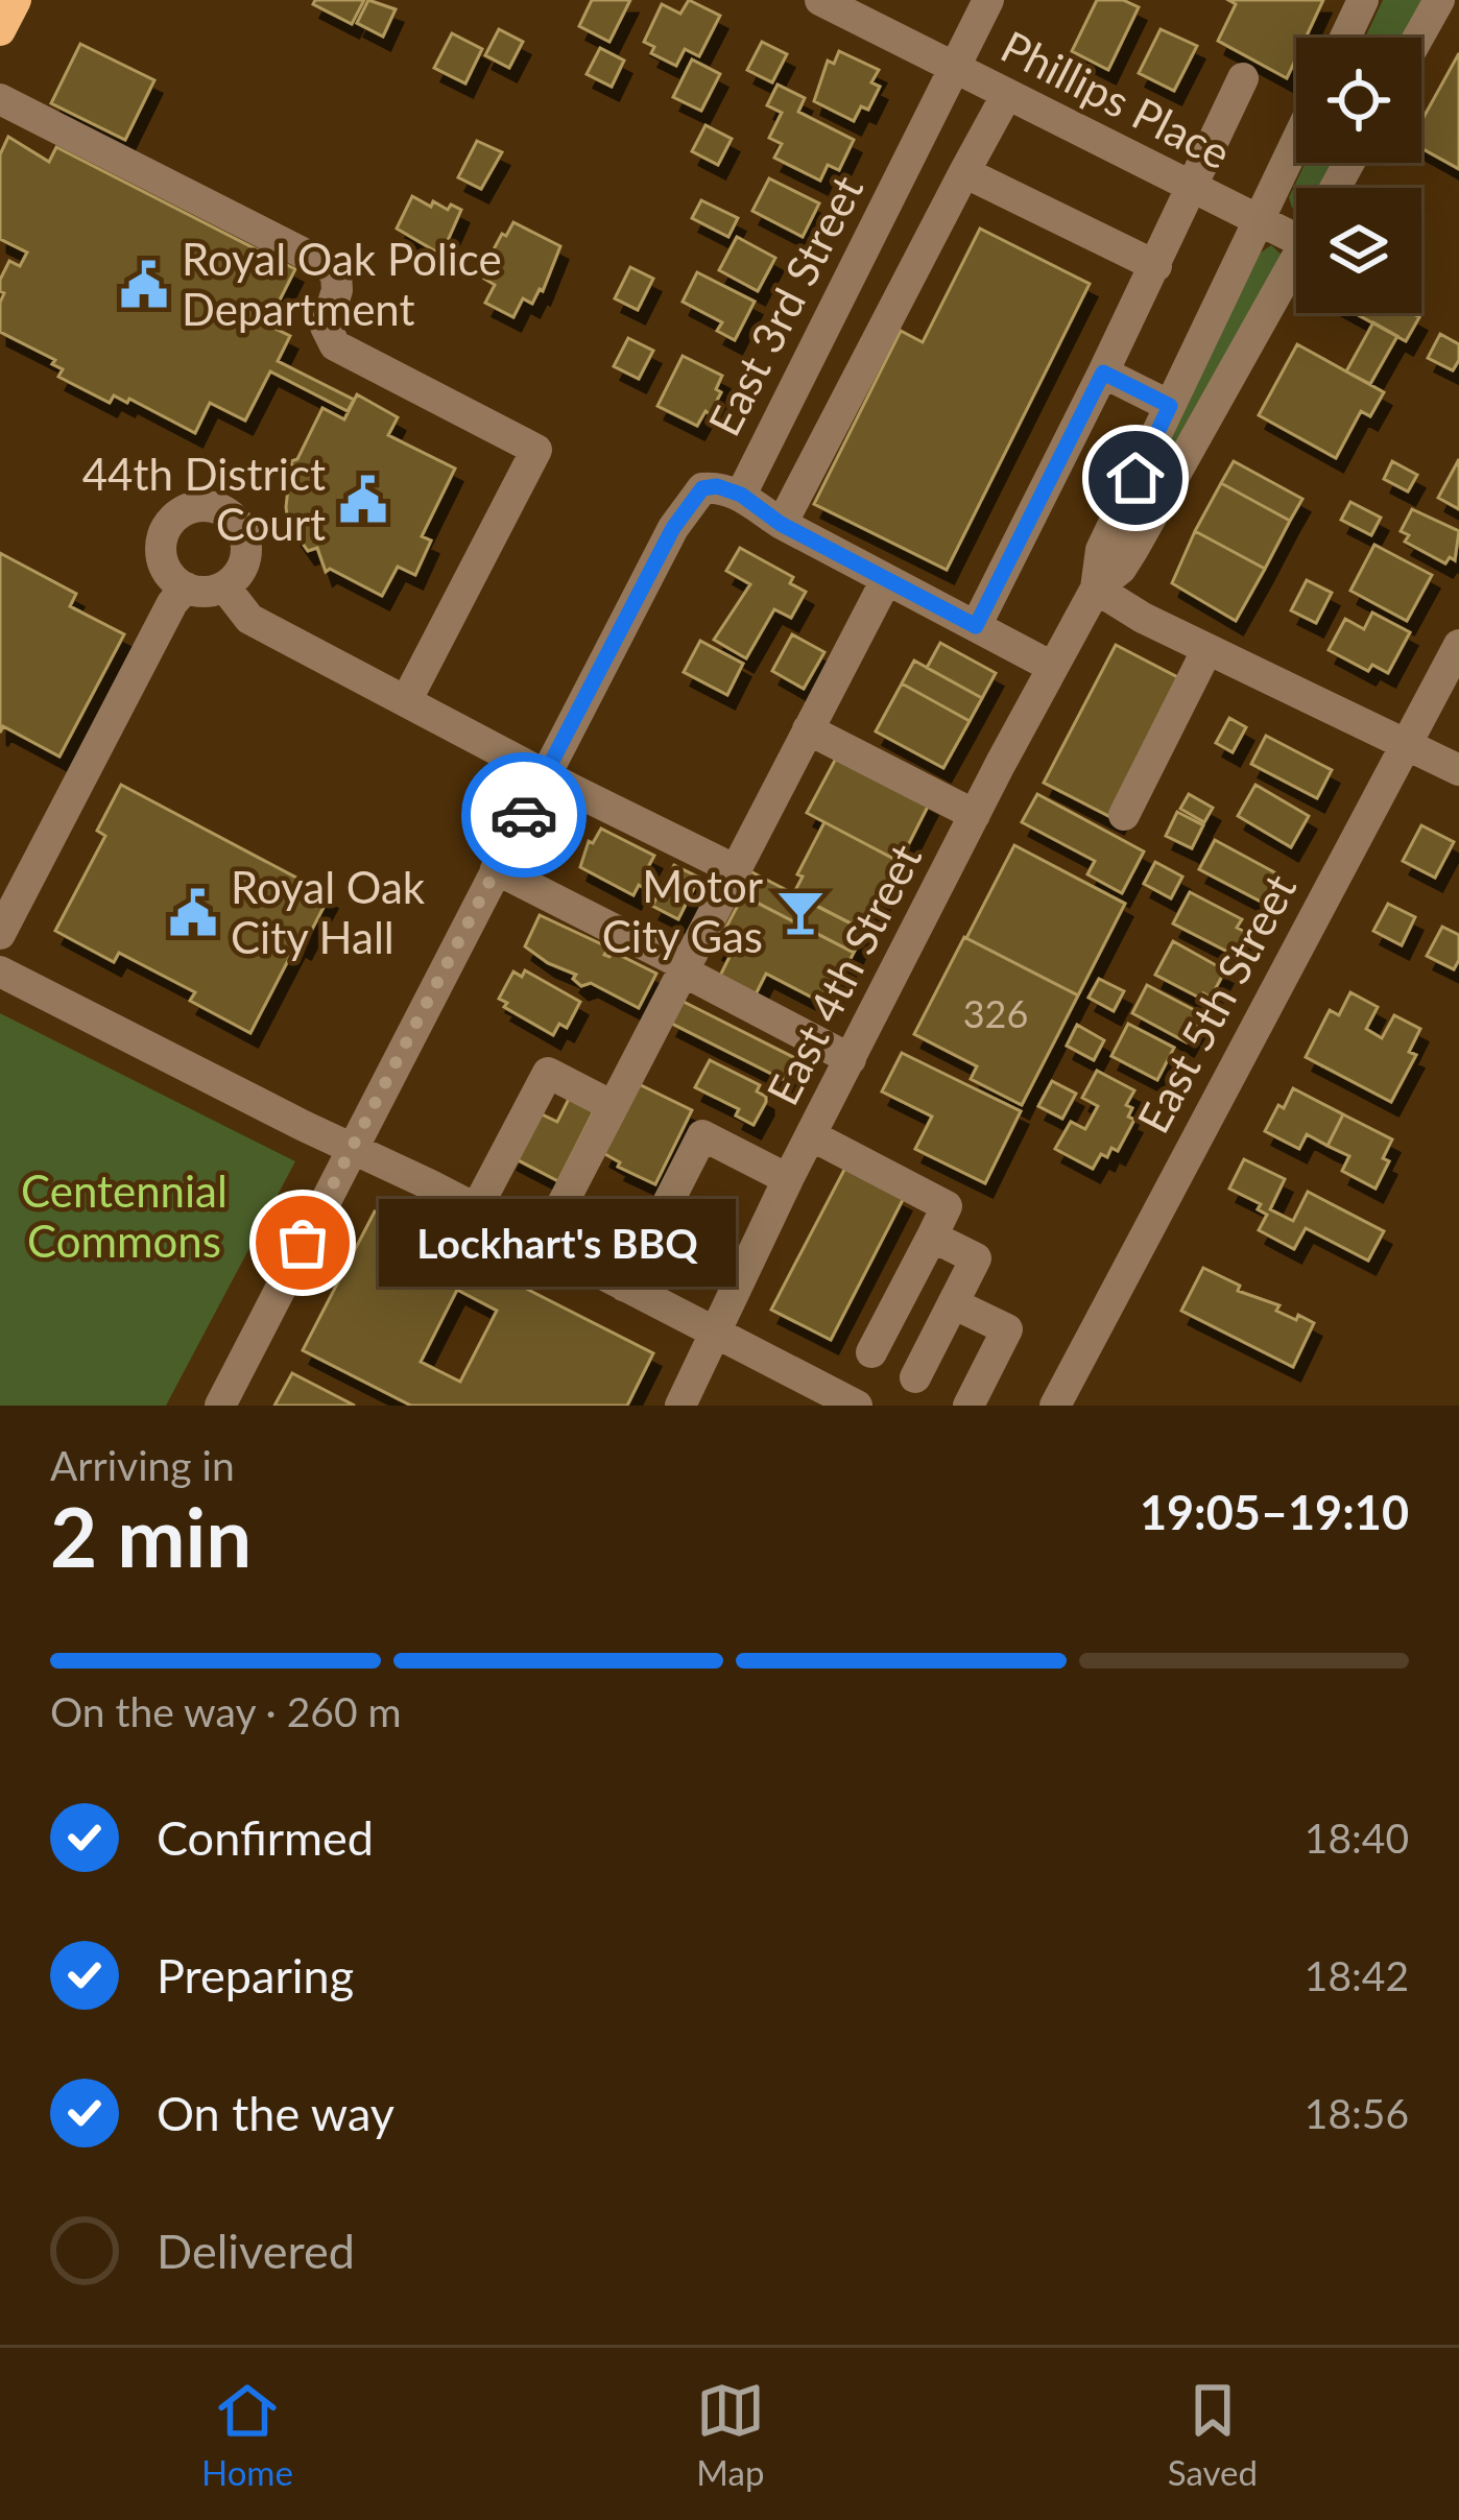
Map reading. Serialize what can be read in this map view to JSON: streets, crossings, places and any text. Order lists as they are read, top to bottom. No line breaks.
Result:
{"streets":{"street":["Phillips Place","East 3rd Street","East 4th Street","East 5th Street"]},"crossings":[["Phillips Place","East 3rd Street"],["Phillips Place","East 4th Street"]],"parks":["Centennial Commons"],"places":{"public building":["Royal Oak Police Department","44th District Court","Royal Oak City Hall"],"bar":["Motor City Gas"],"other":["Lockhart's BBQ"]},"house_numbers":["326"],"page":{"bubble":"Lockhart's BBQ","heading":["2 min","Arriving in","19:05–19:10"],"bar":"On the way · 260 m","list":[["Confirmed","18:40"],["Preparing","18:42"],["On the way","18:56"],"Delivered"],"tabs":["Home","Map","Saved"]}}
